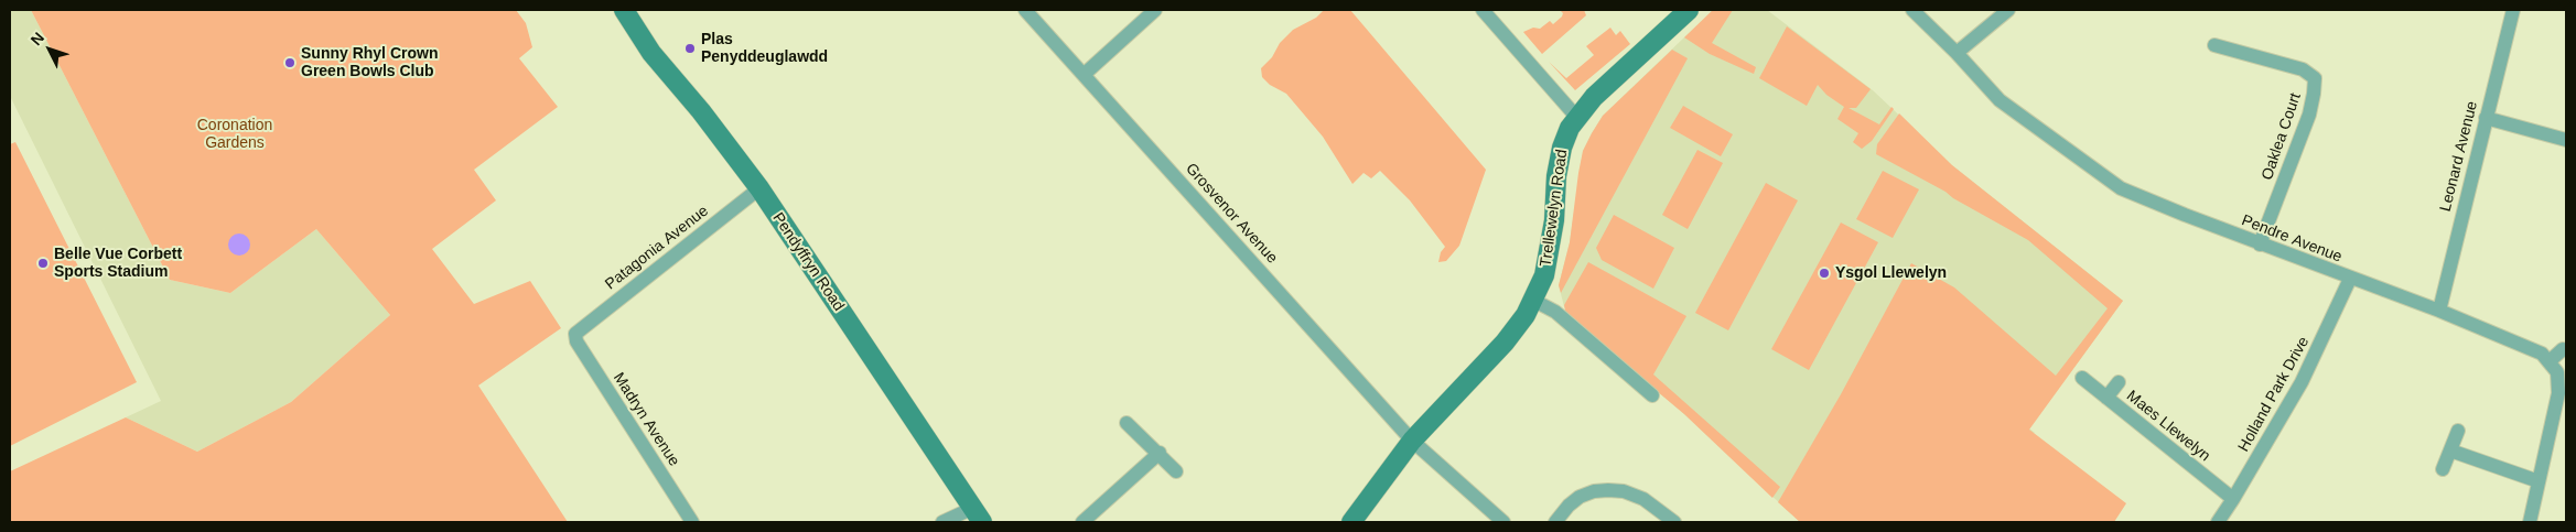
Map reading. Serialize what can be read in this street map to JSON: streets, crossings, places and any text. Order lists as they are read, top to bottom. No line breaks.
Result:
{"streets":{"street":["Oaklea Court","Leonard Avenue","Trellewelyn Road","Grosvenor Avenue","Pendre Avenue","Patagonia Avenue","Pendyffryn Road","Holland Park Drive","Madryn Avenue","Maes Llewelyn"]},"crossings":[["Oaklea Court","Pendre Avenue"],["Leonard Avenue","Pendre Avenue"],["Trellewelyn Road","Grosvenor Avenue"],["Pendre Avenue","Holland Park Drive"],["Patagonia Avenue","Pendyffryn Road"],["Patagonia Avenue","Madryn Avenue"],["Holland Park Drive","Maes Llewelyn"]],"parks":["Coronation Gardens"],"places":["Plas Penyddeuglawdd","Sunny Rhyl Crown Green Bowls Club","Belle Vue Corbett Sports Stadium","Ysgol Llewelyn"],"north":"top left"}
